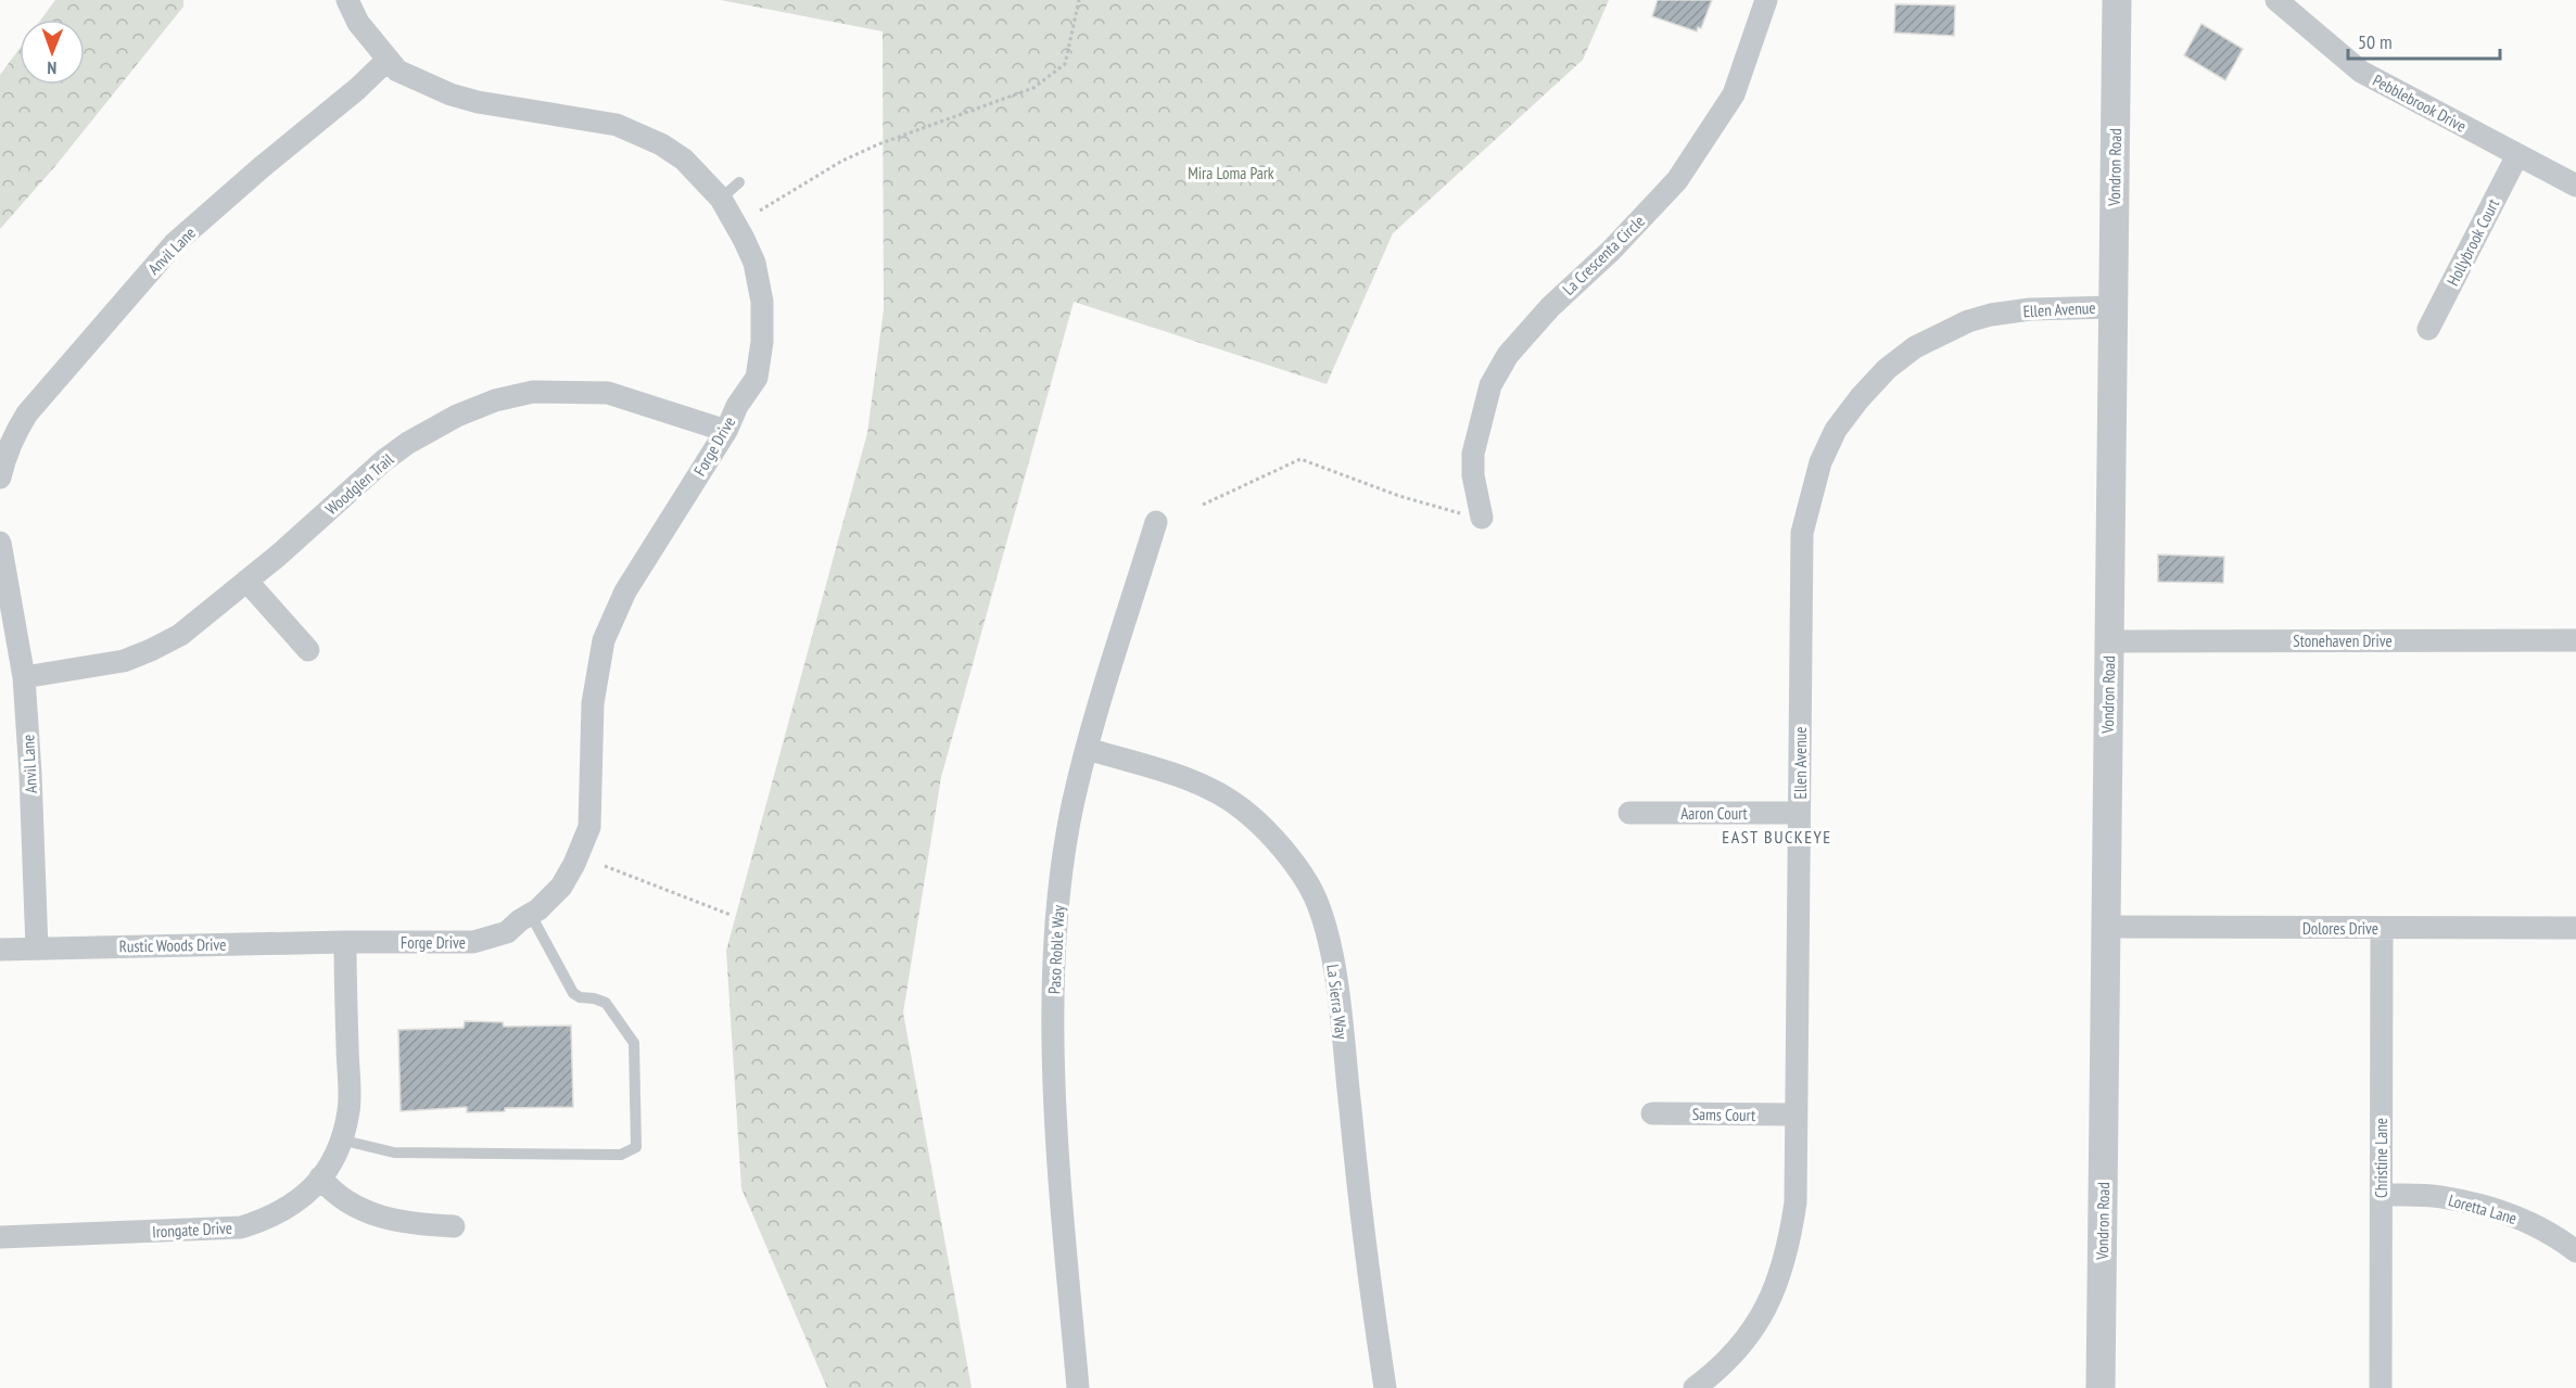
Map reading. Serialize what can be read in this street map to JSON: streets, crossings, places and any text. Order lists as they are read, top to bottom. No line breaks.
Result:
{"streets":{"street":["Pebblebrook Drive","Vondron Road","Hollybrook Court","Anvil Lane","La Crescenta Circle","Ellen Avenue","Forge Drive","Woodglen Trail","Stonehaven Drive","Aaron Court","Dolores Drive","Rustic Woods Drive","Paso Robl'e Way","La Sierra Way","Sams Court","Christine Lane","Loretta Lane","Irongate Drive"]},"crossings":[["Pebblebrook Drive","Hollybrook Court"],["Vondron Road","Ellen Avenue"],["Vondron Road","Stonehaven Drive"],["Vondron Road","Dolores Drive"],["Anvil Lane","Forge Drive"],["Anvil Lane","Woodglen Trail"],["Anvil Lane","Rustic Woods Drive"],["Ellen Avenue","Aaron Court"],["Ellen Avenue","Sams Court"],["Forge Drive","Woodglen Trail"],["Forge Drive","Rustic Woods Drive"],["Forge Drive","Irongate Drive"],["Dolores Drive","Christine Lane"],["Rustic Woods Drive","Irongate Drive"],["Paso Robl'e Way","La Sierra Way"],["Christine Lane","Loretta Lane"]],"districts":["EAST BUCKEYE"],"parks":["Mira Loma Park"],"scale_bar":"50 m","north":"bottom"}
